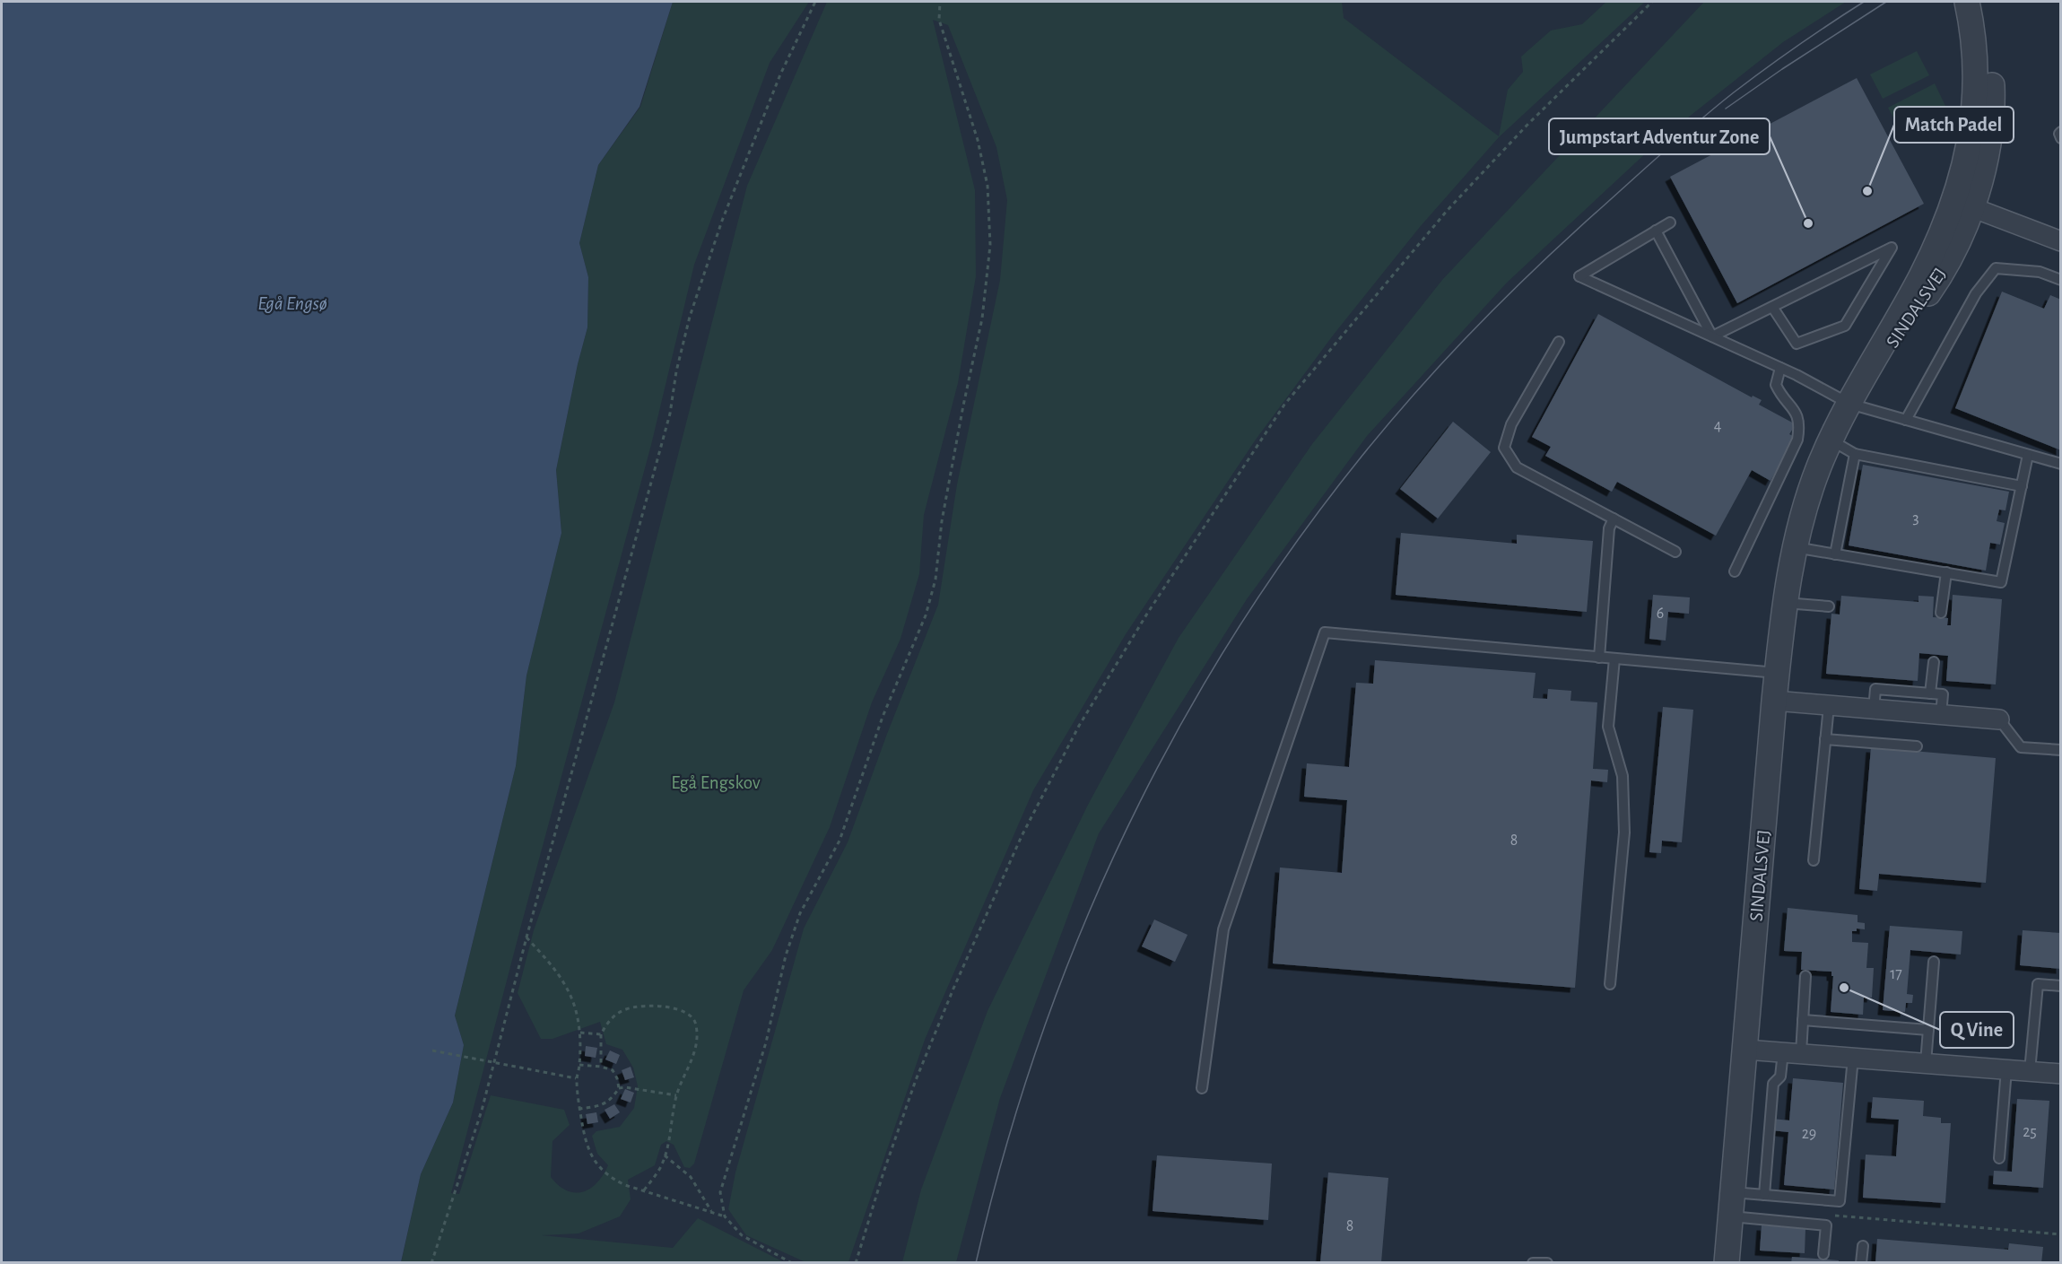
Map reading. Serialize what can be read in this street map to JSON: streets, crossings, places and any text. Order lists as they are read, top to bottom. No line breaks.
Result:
{"streets":{"street":["SINDALSVEJ"]},"water":["Egå Engsø"],"parks":["Egå Engskov"],"places":["Match Padel","Jumpstart Adventur Zone","Q Vine"],"house_numbers":["4","3","6","8","17","25","29","8"]}
